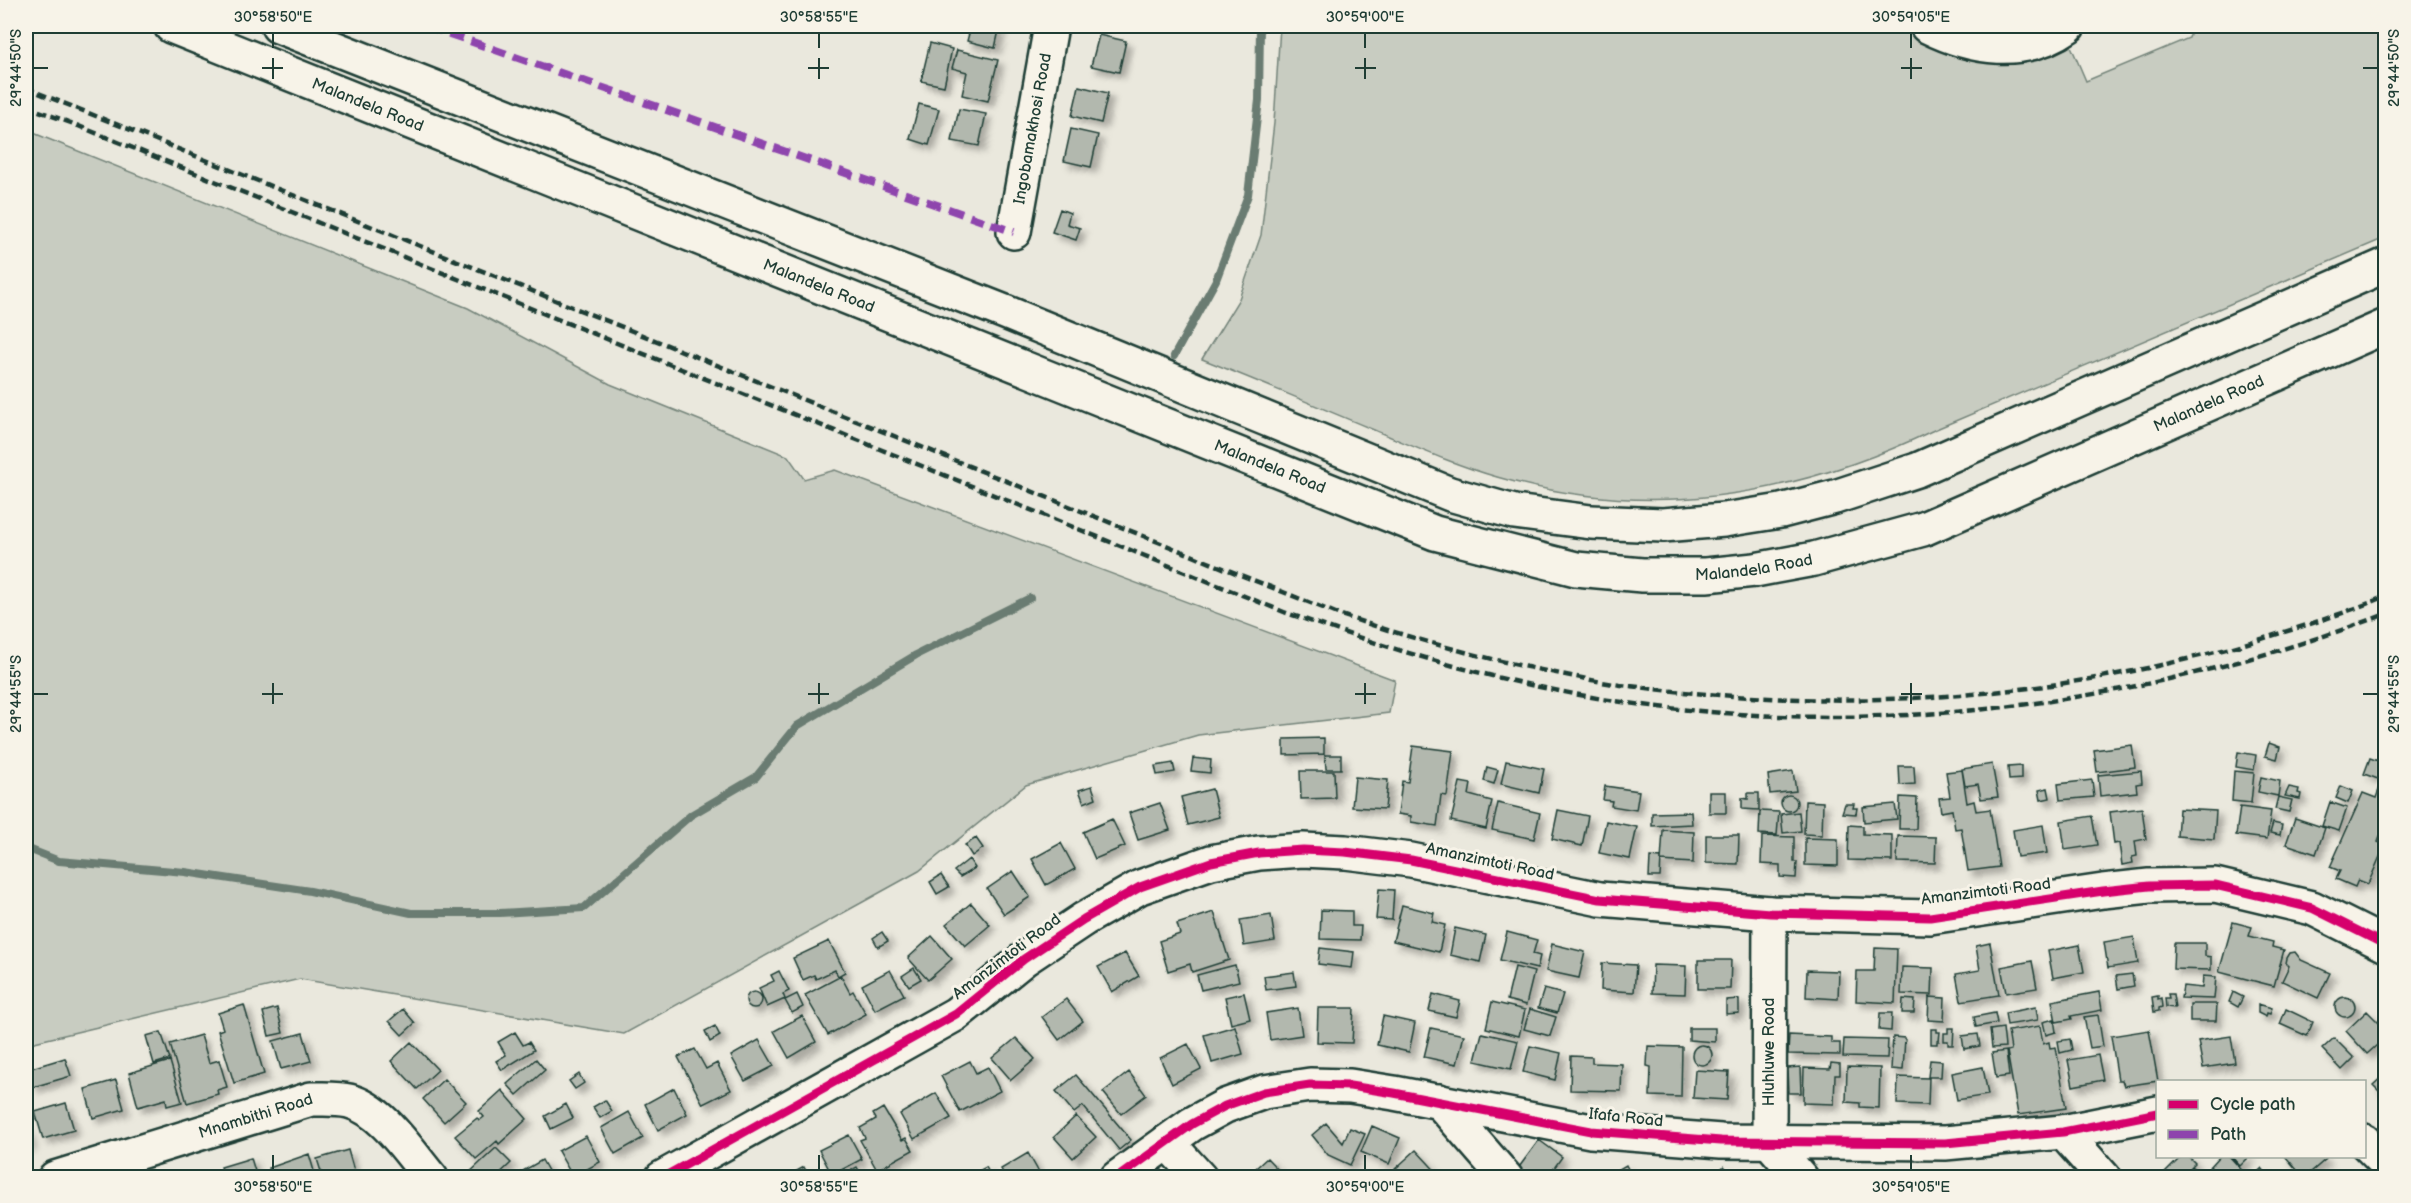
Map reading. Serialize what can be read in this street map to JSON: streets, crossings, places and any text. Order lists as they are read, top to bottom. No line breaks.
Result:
{"streets":{"main road":["Malandela Road","Ingobamakhosi Road","Amanzimtoti Road","Hluhluwe Road","Mnambithi Road","Ifafa Road"]},"crossings":[["Amanzimtoti Road","Hluhluwe Road"],["Hluhluwe Road","Ifafa Road"]],"legend":["Cycle path","Path"],"coordinates":["30°58'50\"E","30°58'55\"E","30°59'00\"E","30°59'05\"E","29°44'50\"S","29°44'55\"S"]}
